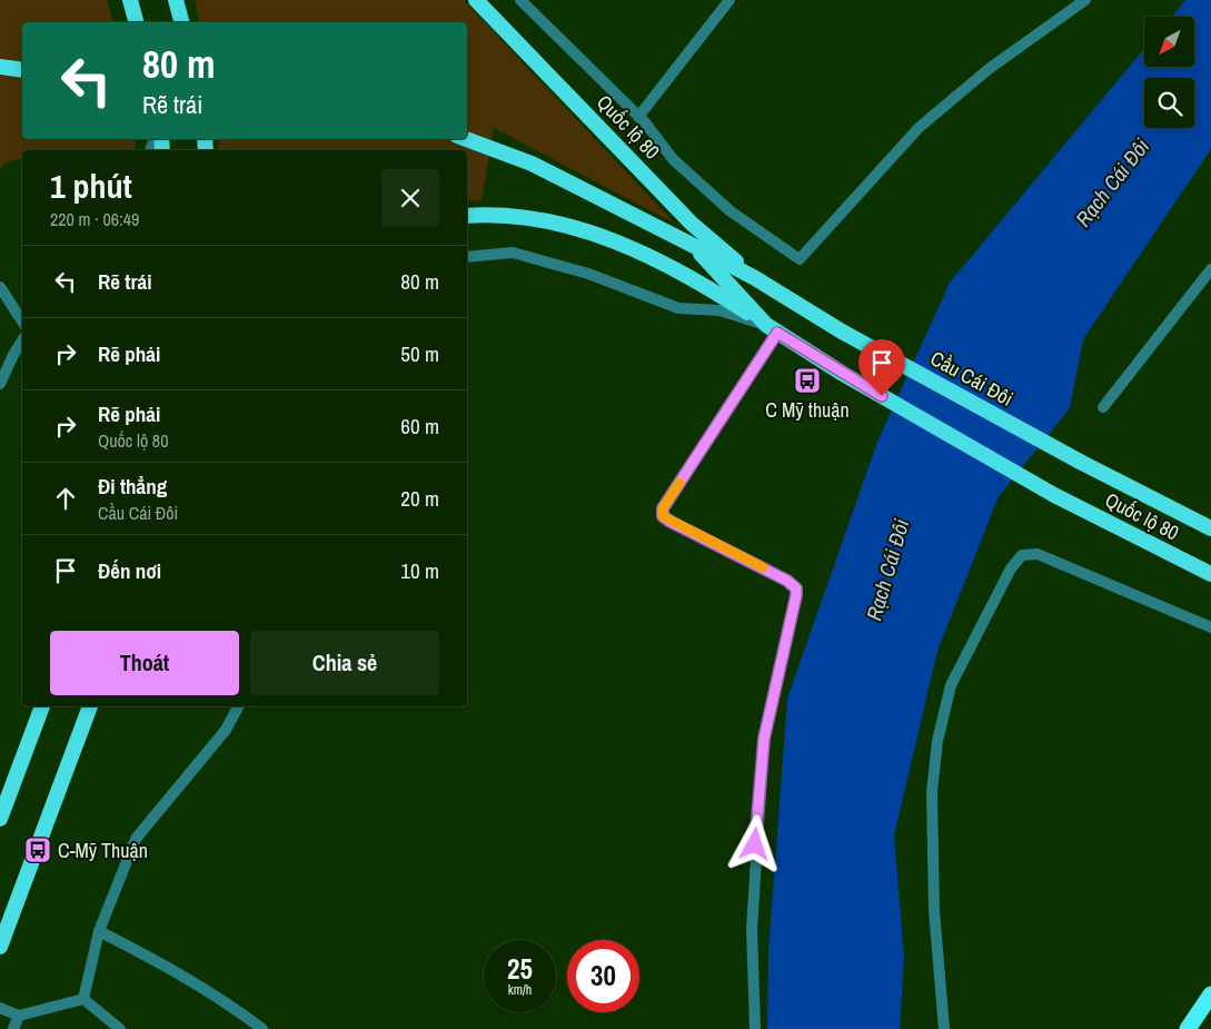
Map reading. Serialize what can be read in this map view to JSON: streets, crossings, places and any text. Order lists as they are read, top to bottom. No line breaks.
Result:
{"streets":{"highway":["Quốc lộ 80","Cầu Cái Đôi"]},"crossings":[["Quốc lộ 80","Cầu Cái Đôi"]],"water":["Rạch Cái Đôi"],"places":{"bus stop":["C Mỹ thuận","C-Mỹ Thuận"]},"north":"bottom left","page":{"turn":["80 m","Rẽ trái"],"heading":["1 phút","220 m · 06:49"],"list":[{"name":"Rẽ trái","value":"80 m"},{"name":"Rẽ phải","value":"50 m"},{"name":"Rẽ phải","note":"Quốc lộ 80","value":"60 m"},{"name":"Đi thẳng","note":"Cầu Cái Đôi","value":"20 m"},{"name":"Đến nơi","value":"10 m"}],"buttons":["Thoát","Chia sẻ"],"speed":"25 km/h","limit":"30"}}
